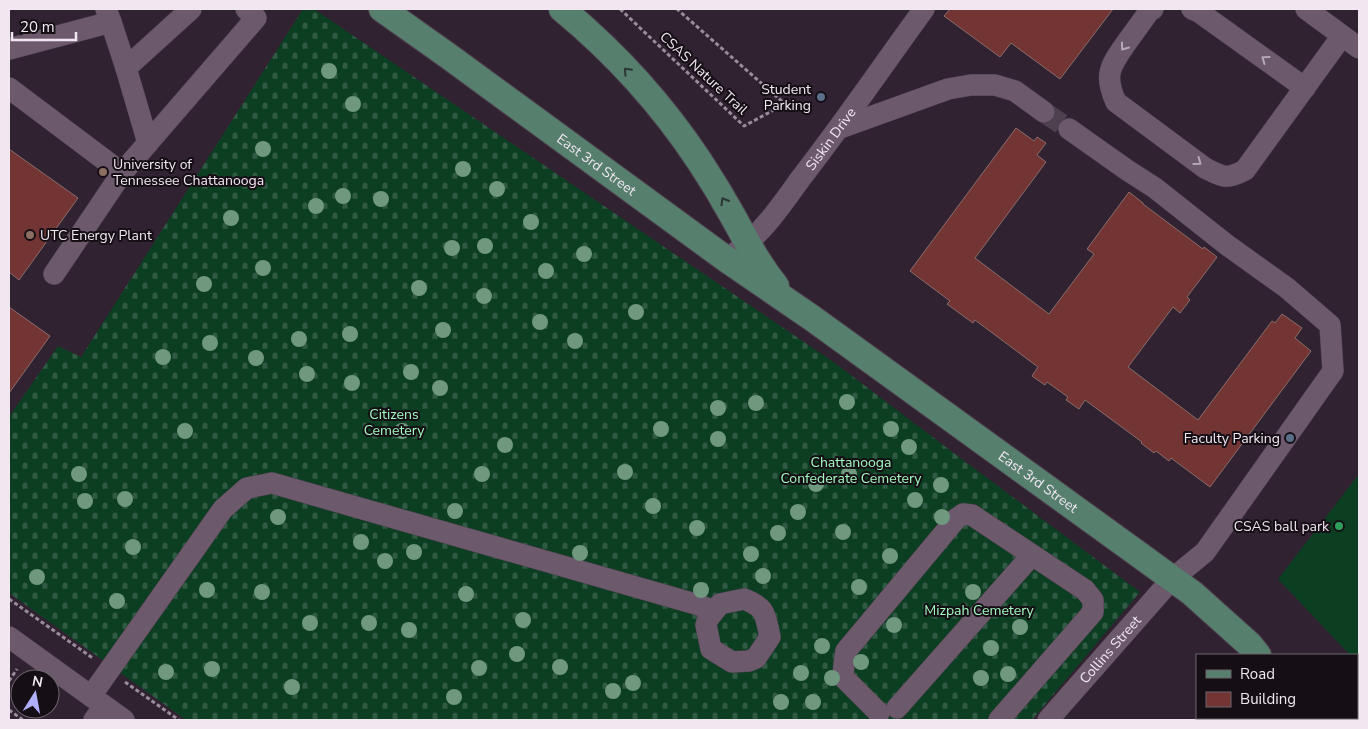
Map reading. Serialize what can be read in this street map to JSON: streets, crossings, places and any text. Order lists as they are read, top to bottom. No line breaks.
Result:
{"streets":{"main road":["East 3rd Street"],"street":["Siskin Drive","Collins Street"],"path":["CSAS Nature Trail"]},"crossings":[["Siskin Drive","East 3rd Street"],["East 3rd Street","Collins Street"]],"parks":["Citizens Cemetery","Chattanooga Confederate Cemetery","Mizpah Cemetery"],"places":["Student Parking","University of Tennessee Chattanooga","UTC Energy Plant","Faculty Parking","CSAS ball park"],"legend":["Road","Building"],"scale_bar":"20 m","north":"top"}
